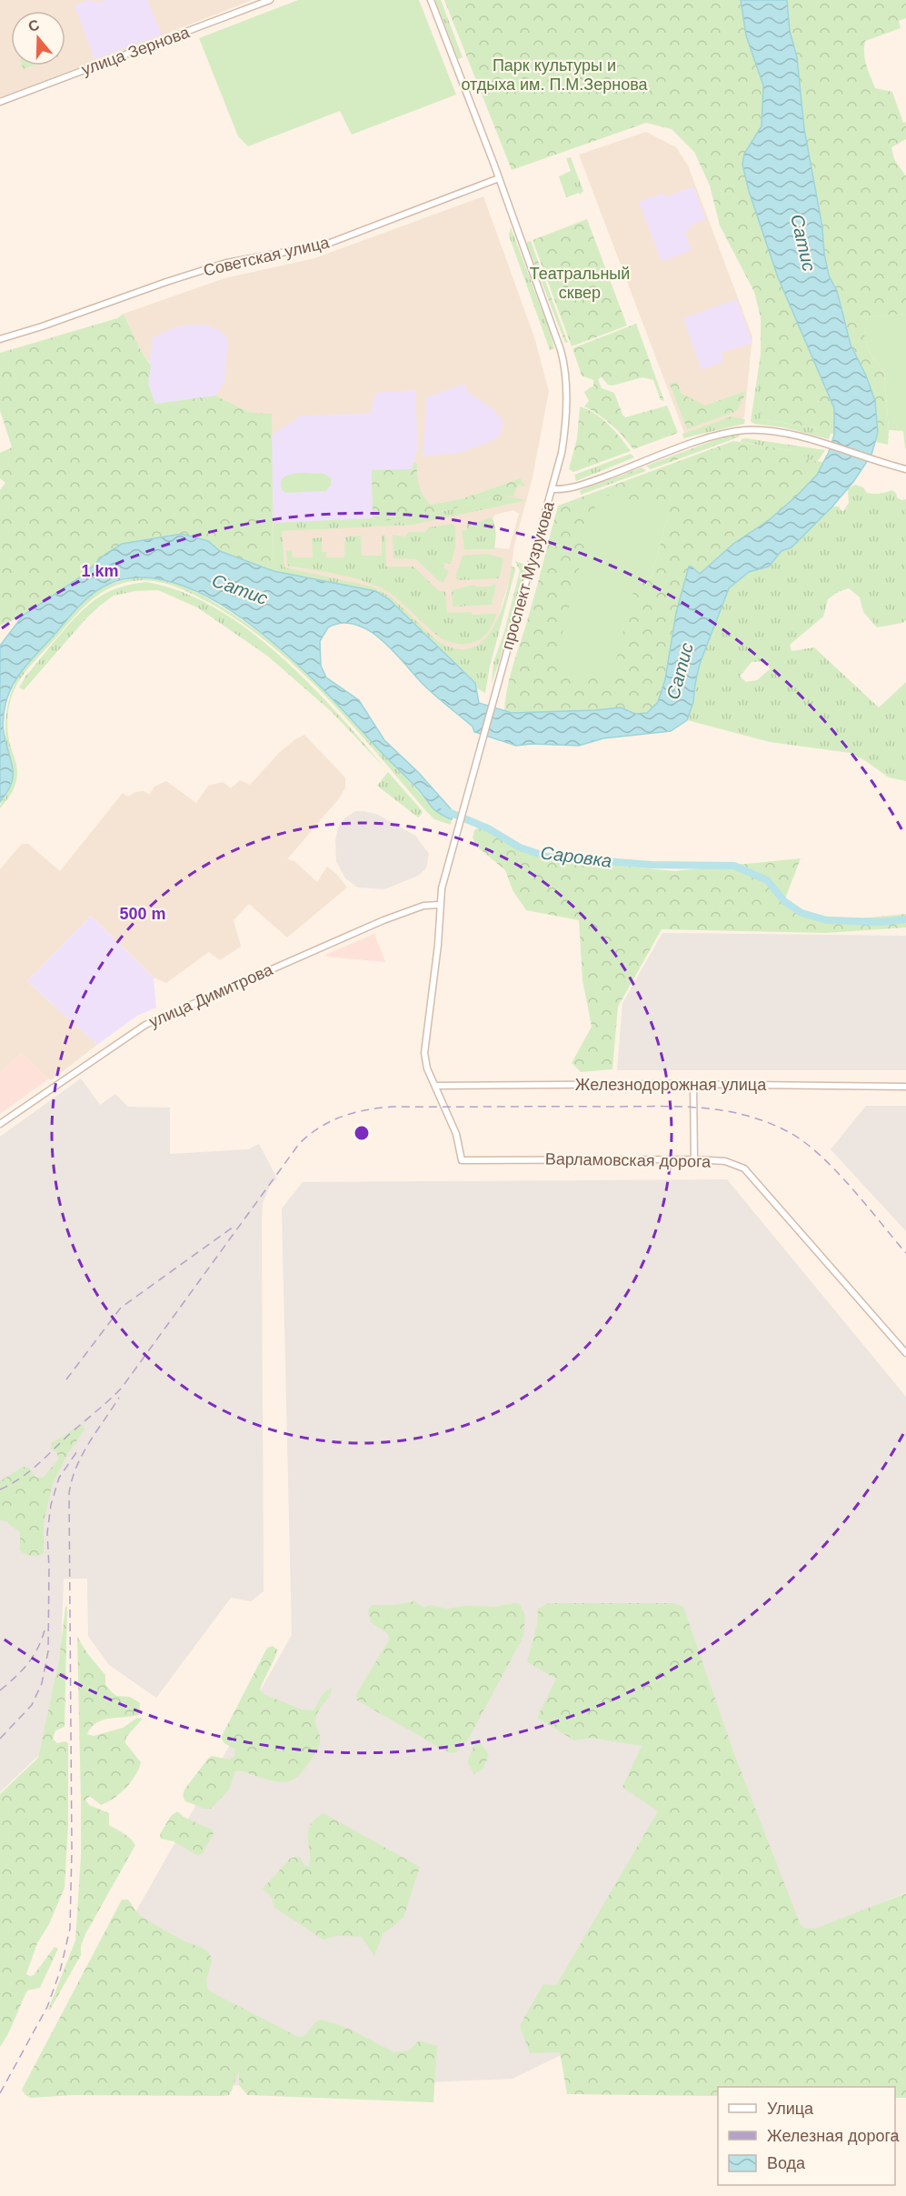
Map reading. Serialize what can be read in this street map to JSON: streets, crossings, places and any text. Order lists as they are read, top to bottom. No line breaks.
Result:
{"streets":{"street":["улица Зернова","Советская улица","проспект Музрукова","улица Димитрова","Железнодорожная улица","Варламовская дорога"]},"crossings":[["Советская улица","проспект Музрукова"],["проспект Музрукова","улица Димитрова"],["проспект Музрукова","Железнодорожная улица"],["проспект Музрукова","Варламовская дорога"]],"water":["Сатис","Саровка"],"parks":["Парк культуры и отдыха им. П.М.Зернова","Театральный сквер"],"legend":["Улица","Железная дорога","Вода"],"north":"top","rings":["1 km","500 m"]}
